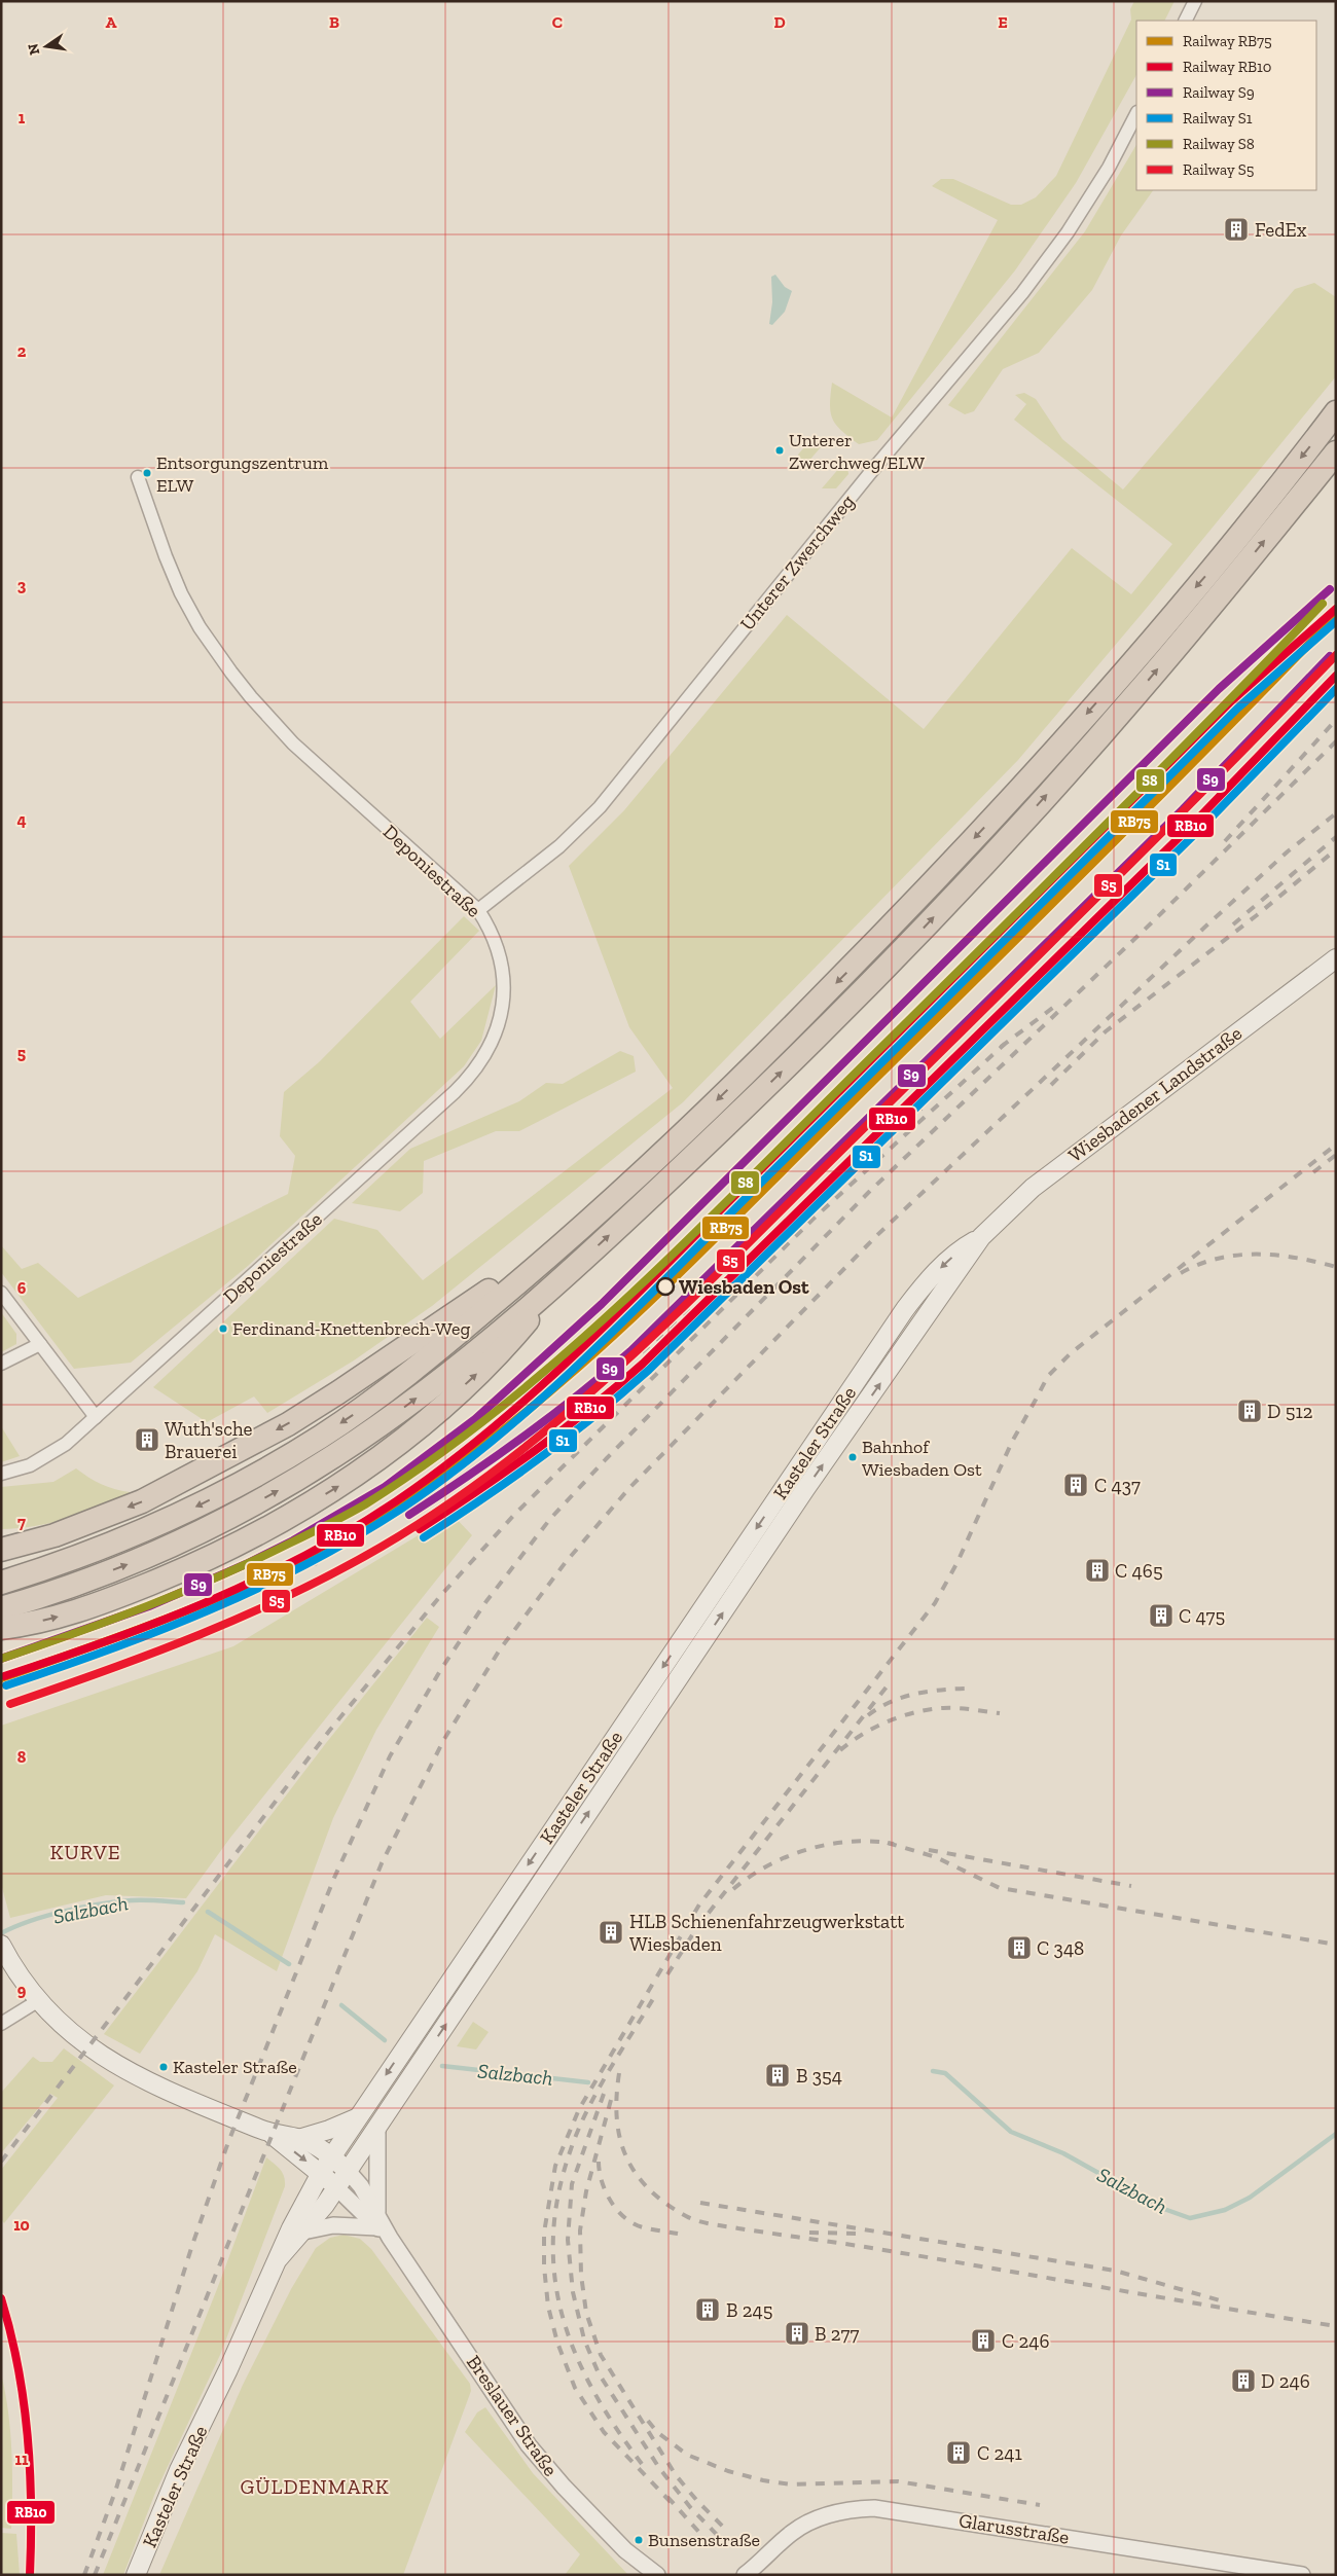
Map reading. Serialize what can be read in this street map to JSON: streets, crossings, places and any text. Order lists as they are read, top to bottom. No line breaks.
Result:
{"streets":{"main road":["Wiesbadener Landstraße","Kasteler Straße"],"street":["Unterer Zwerchweg","Deponiestraße","Breslauer Straße","Glarusstraße"]},"crossings":[["Unterer Zwerchweg","Deponiestraße"],["Wiesbadener Landstraße","Kasteler Straße"],["Kasteler Straße","Breslauer Straße"]],"districts":["KURVE","GÜLDENMARK"],"water":["Salzbach"],"places":{"building":["FedEx","D 512","Wuth'sche Brauerei","C 437","C 465","C 475","HLB Schienenfahrzeugwerkstatt Wiesbaden","C 348","B 354","B 245","B 277","C 246","D 246","C 241"],"other":["Unterer Zwerchweg/ELW","Entsorgungszentrum ELW","Wiesbaden Ost","Ferdinand-Knettenbrech-Weg","Bahnhof Wiesbaden Ost","Kasteler Straße","Bunsenstraße"]},"lines":["rail line S9","rail line S8","rail line RB10","rail line RB75","rail line S1","rail line S5"],"legend":["Railway RB75","Railway RB10","Railway S9","Railway S1","Railway S8","Railway S5"],"north":"left","grid":{"columns":["A","B","C","D","E"],"rows":["1","2","3","4","5","6","7","8","9","10","11"]}}
